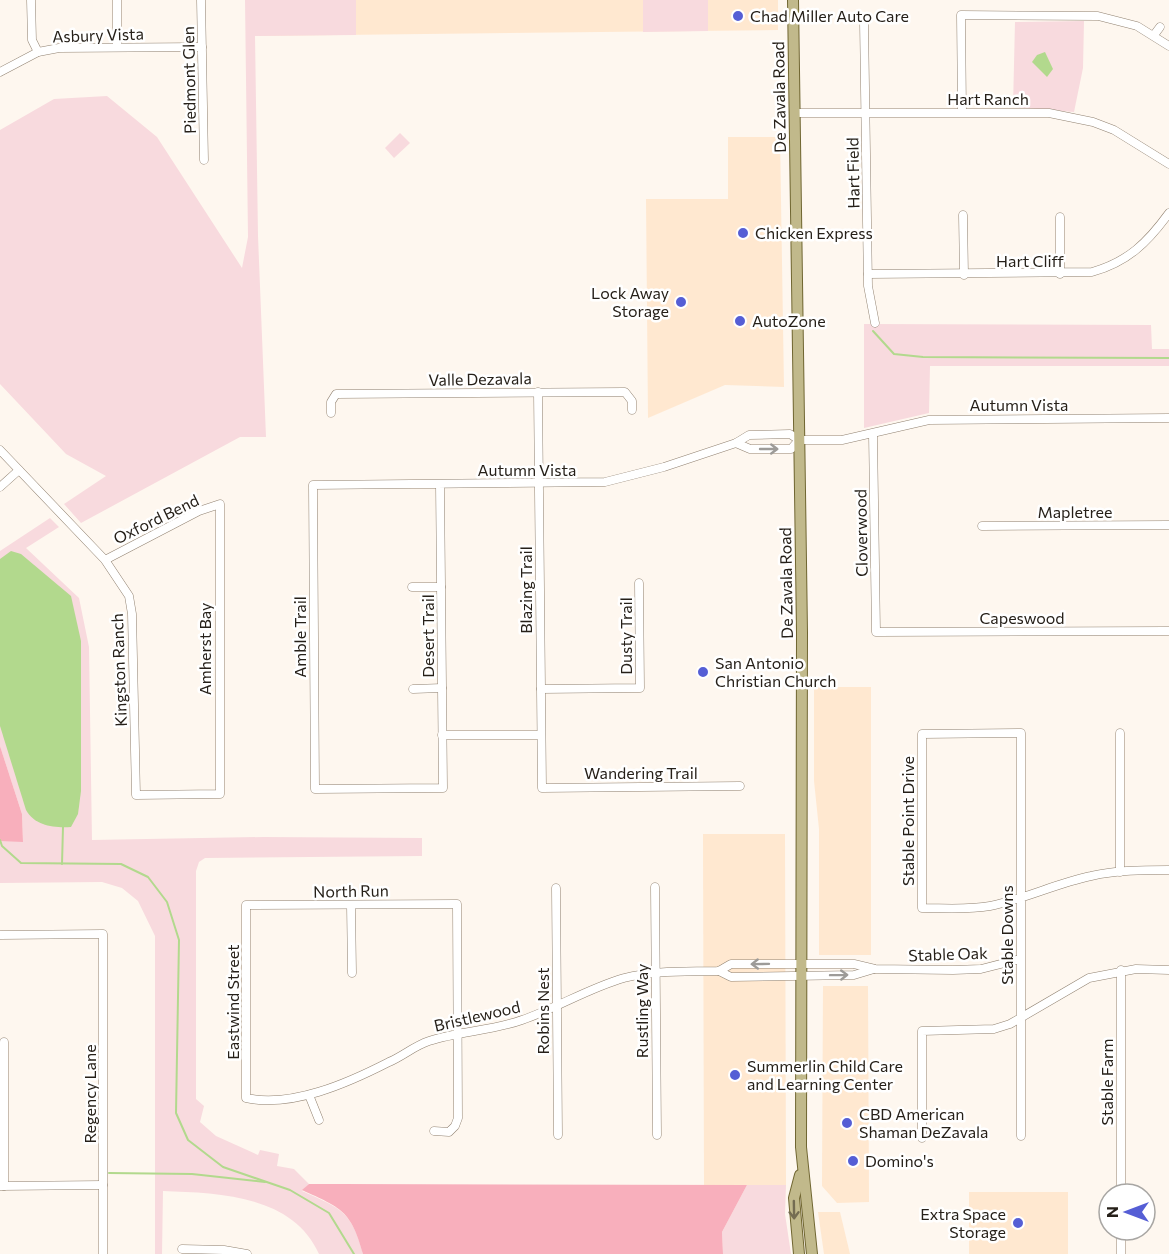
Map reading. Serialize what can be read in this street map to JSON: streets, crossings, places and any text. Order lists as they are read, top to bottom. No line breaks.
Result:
{"streets":{"main road":["De Zavala Road"],"street":["Asbury Vista","Piedmont Glen","Hart Ranch","Hart Field","Hart Cliff","Valle Dezavala","Autumn Vista","Mapletree","Oxford Bend","Cloverwood","Blazing Trail","Capeswood","Desert Trail","Dusty Trail","Amble Trail","Amherst Bay","Kingston Ranch","Wandering Trail","Stable Point Drive","North Run","Stable Downs","Stable Oak","Eastwind Street","Robins Nest","Rustling Way","Bristlewood","Stable Farm","Regency Lane"]},"crossings":[["Asbury Vista","Piedmont Glen"],["De Zavala Road","Hart Ranch"],["De Zavala Road","Autumn Vista"],["De Zavala Road","Stable Oak"],["De Zavala Road","Bristlewood"],["Hart Ranch","Hart Field"],["Hart Field","Hart Cliff"],["Valle Dezavala","Blazing Trail"],["Autumn Vista","Cloverwood"],["Autumn Vista","Blazing Trail"],["Autumn Vista","Desert Trail"],["Autumn Vista","Amble Trail"],["Oxford Bend","Amherst Bay"],["Oxford Bend","Kingston Ranch"],["Cloverwood","Capeswood"],["Blazing Trail","Dusty Trail"],["Blazing Trail","Wandering Trail"],["Desert Trail","Amble Trail"],["Amherst Bay","Kingston Ranch"],["Stable Point Drive","Stable Downs"],["North Run","Eastwind Street"],["North Run","Bristlewood"],["Stable Downs","Stable Oak"],["Stable Oak","Bristlewood"],["Eastwind Street","Bristlewood"],["Robins Nest","Bristlewood"],["Rustling Way","Bristlewood"]],"places":["Chad Miller Auto Care","Chicken Express","Lock Away Storage","AutoZone","San Antonio Christian Church","Summerlin Child Care and Learning Center","CBD American Shaman DeZavala","Domino's","Extra Space Storage"],"north":"left"}
